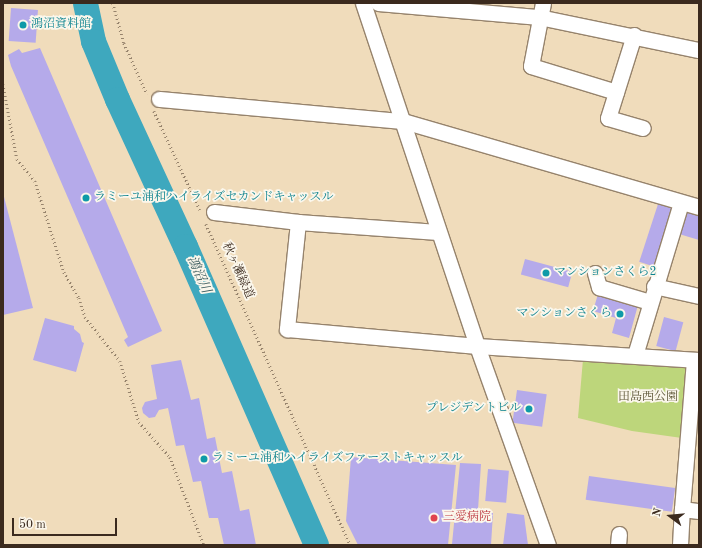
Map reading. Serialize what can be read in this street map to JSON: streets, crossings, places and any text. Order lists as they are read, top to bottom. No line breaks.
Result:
{"streets":{"path":["秋ヶ瀬緑道"]},"water":["鴻沼川"],"parks":["田島西公園"],"places":["鴻沼資料館","ラミーユ浦和ハイライズセカンドキャッスル","マンションさくら2","マンションさくら","プレジデントビル","ラミーユ浦和ハイライズファーストキャッスル","三愛病院"],"scale_bar":"50 m","north":"left"}
